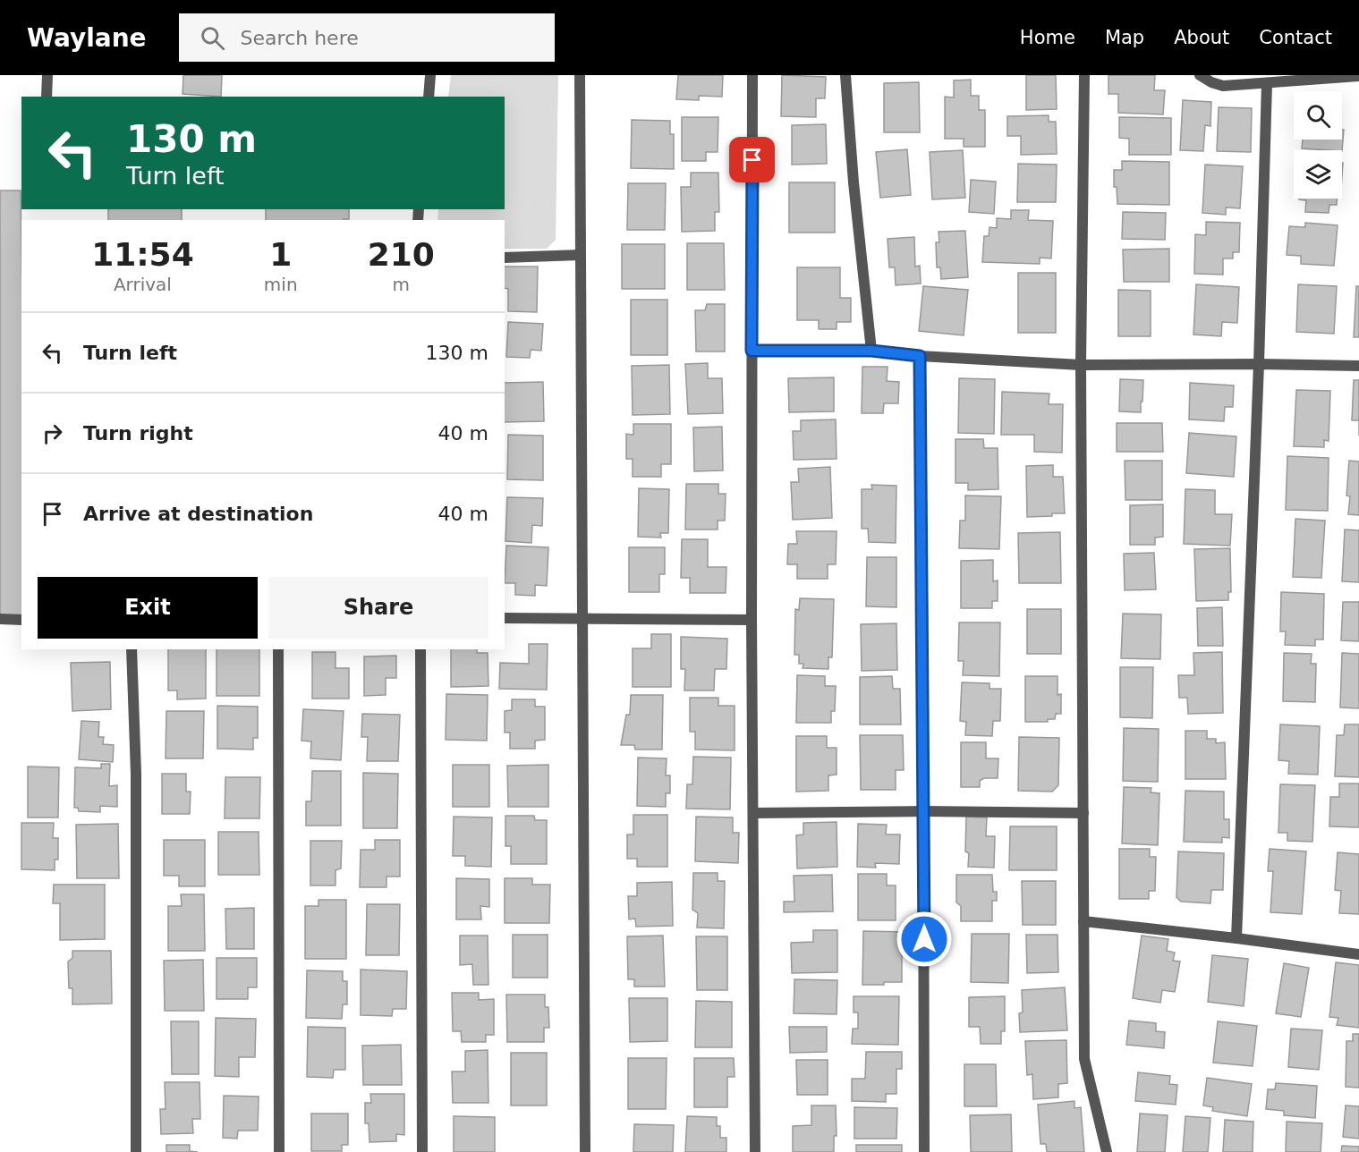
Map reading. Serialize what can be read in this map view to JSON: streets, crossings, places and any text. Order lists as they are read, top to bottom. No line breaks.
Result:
{"page":{"header":"Waylane","search":"Search here","nav":["Home","Map","About","Contact"],"turn":["130 m","Turn left"],"eta":["11:54","Arrival","1","min","210","m"],"list":[{"name":"Turn left","value":"130 m"},{"name":"Turn right","value":"40 m"},{"name":"Arrive at destination","value":"40 m"}],"buttons":["Exit","Share"]}}
